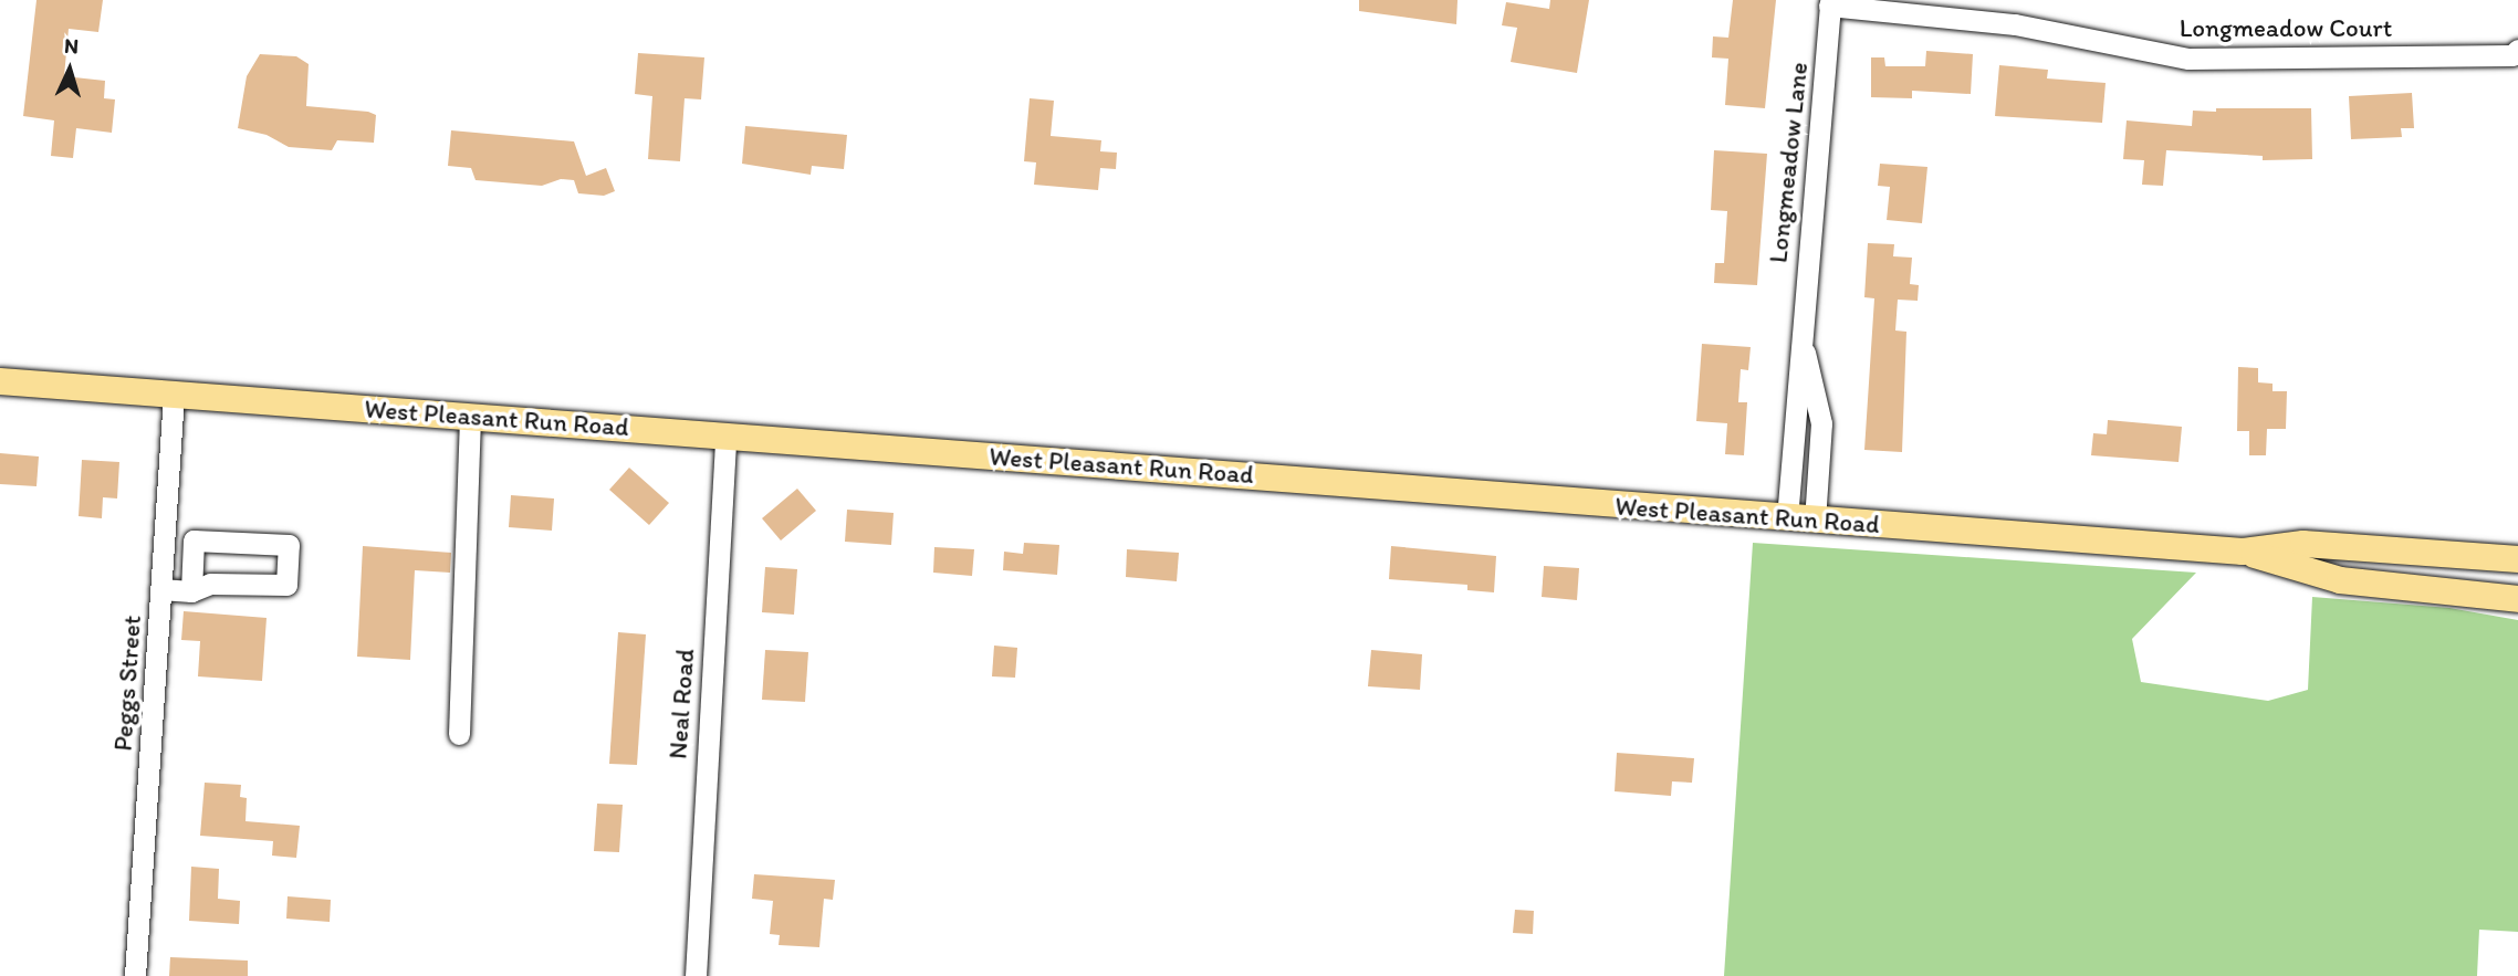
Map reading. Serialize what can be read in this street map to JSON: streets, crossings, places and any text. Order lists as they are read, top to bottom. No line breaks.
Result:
{"streets":{"main road":["West Pleasant Run Road"],"street":["Longmeadow Court","Longmeadow Lane","Peggs Street","Neal Road"]},"crossings":[["Longmeadow Court","Longmeadow Lane"],["Longmeadow Lane","West Pleasant Run Road"],["West Pleasant Run Road","Peggs Street"],["West Pleasant Run Road","Neal Road"]],"north":"top"}
